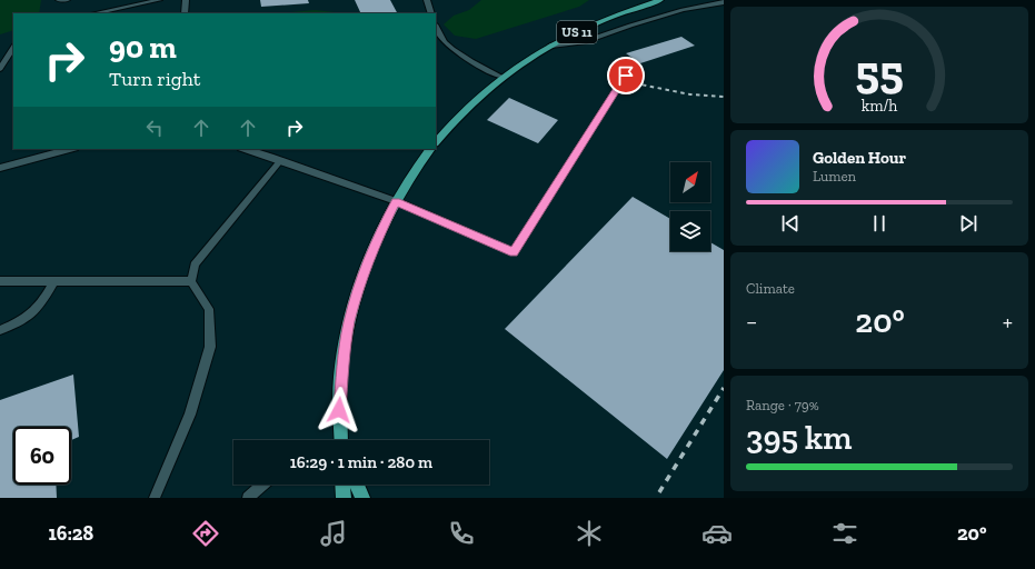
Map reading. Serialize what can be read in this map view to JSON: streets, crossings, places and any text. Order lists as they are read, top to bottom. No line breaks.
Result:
{"streets":{"main road":["US 11"]},"north":"top right","page":{"turn":["90 m","Turn right"],"song":["Golden Hour","Lumen"],"tile":["Climate",["Range · 79%","395 km"]],"heat":["−","20°","+"],"limit":"60","trip":"16:29 · 1 min · 280 m","tabs":["16:28","20°"],"gauge":["55","km/h"]}}
